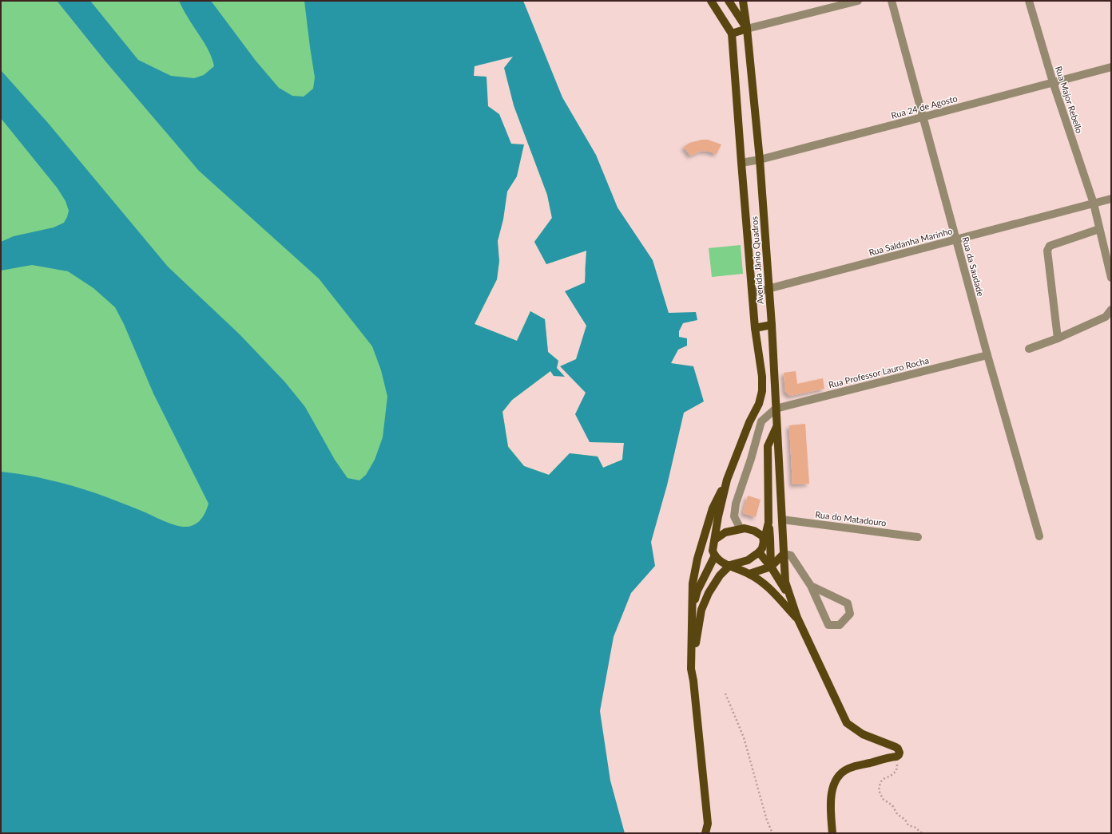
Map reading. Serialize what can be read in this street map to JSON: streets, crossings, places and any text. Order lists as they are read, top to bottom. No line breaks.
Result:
{"streets":{"main road":["Avenida Jânio Quadros"],"street":["Rua Major Rebello","Rua 24 de Agosto","Rua Saldanha Marinho","Rua da Saudade","Rua Professor Lauro Rocha","Rua do Matadouro"]},"crossings":[["Rua Major Rebello","Rua 24 de Agosto"],["Rua Major Rebello","Rua Saldanha Marinho"],["Rua 24 de Agosto","Avenida Jânio Quadros"],["Rua 24 de Agosto","Rua da Saudade"],["Rua Saldanha Marinho","Avenida Jânio Quadros"],["Rua Saldanha Marinho","Rua da Saudade"],["Avenida Jânio Quadros","Rua Professor Lauro Rocha"],["Avenida Jânio Quadros","Rua do Matadouro"],["Rua da Saudade","Rua Professor Lauro Rocha"]]}
